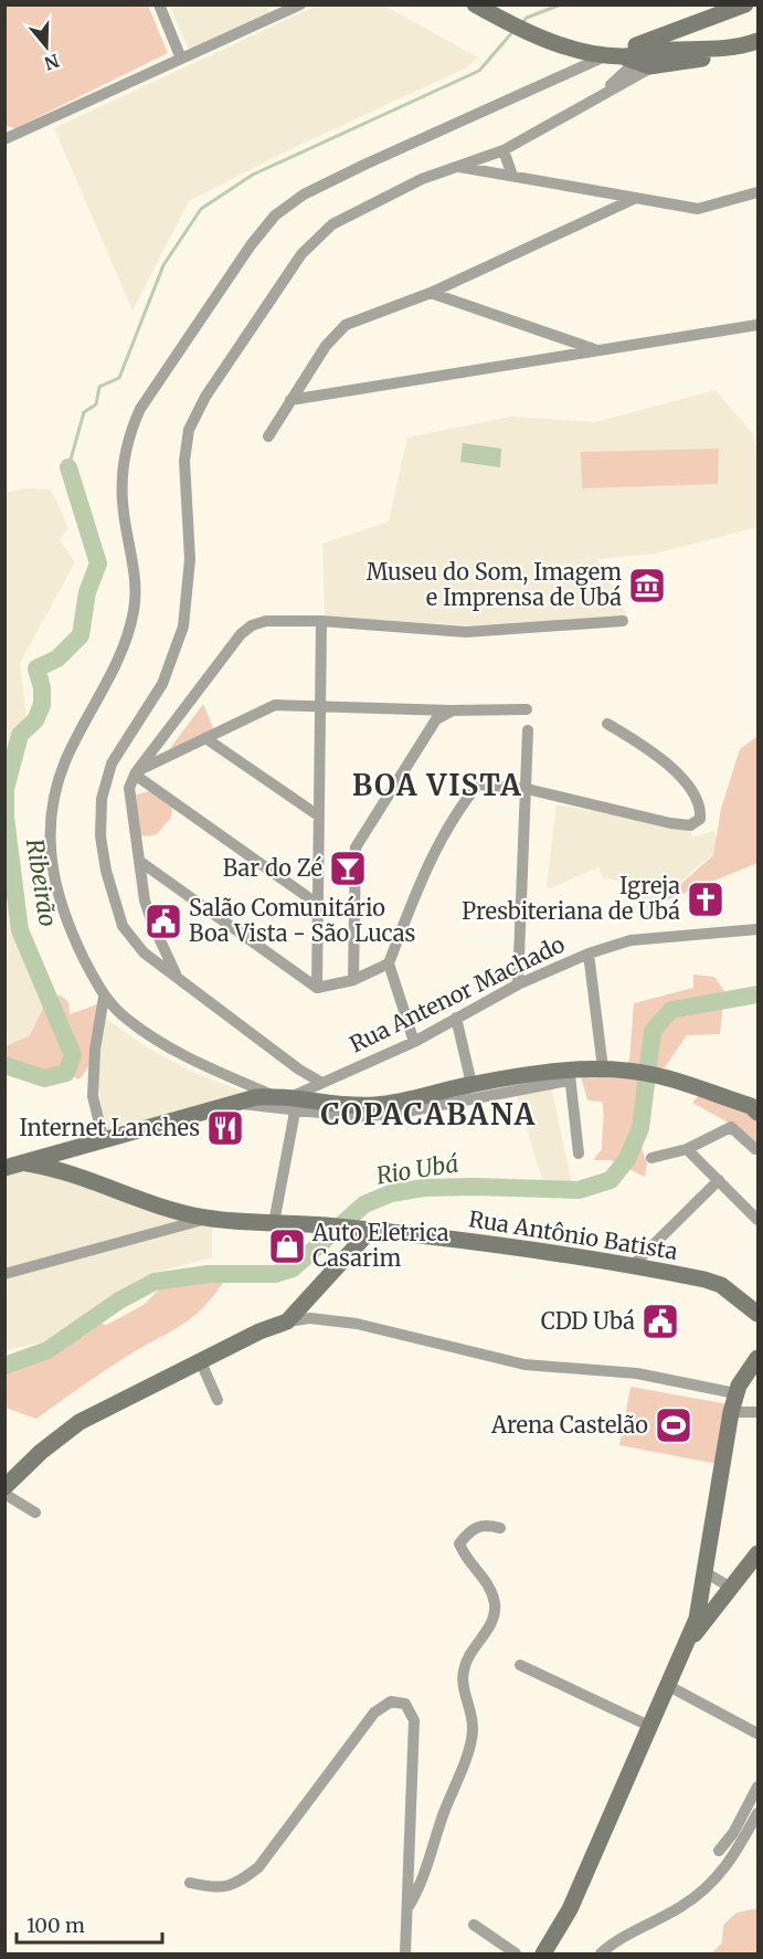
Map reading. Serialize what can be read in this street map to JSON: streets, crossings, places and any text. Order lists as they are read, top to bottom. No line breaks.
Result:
{"streets":{"main road":["Rua Antônio Batista"],"street":["Rua Antenor Machado"]},"districts":["BOA VISTA","COPACABANA"],"water":["Ribeirão","Rio Ubá"],"places":{"museum":["Museu do Som, Imagem e Imprensa de Ubá"],"bar":["Bar do Zé"],"church":["Igreja Presbiteriana de Ubá"],"public building":["Salão Comunitário Boa Vista - São Lucas","CDD Ubá"],"restaurant":["Internet Lanches"],"shop":["Auto Eletrica Casarim"],"sports":["Arena Castelão"]},"scale_bar":"100 m","north":"bottom"}
